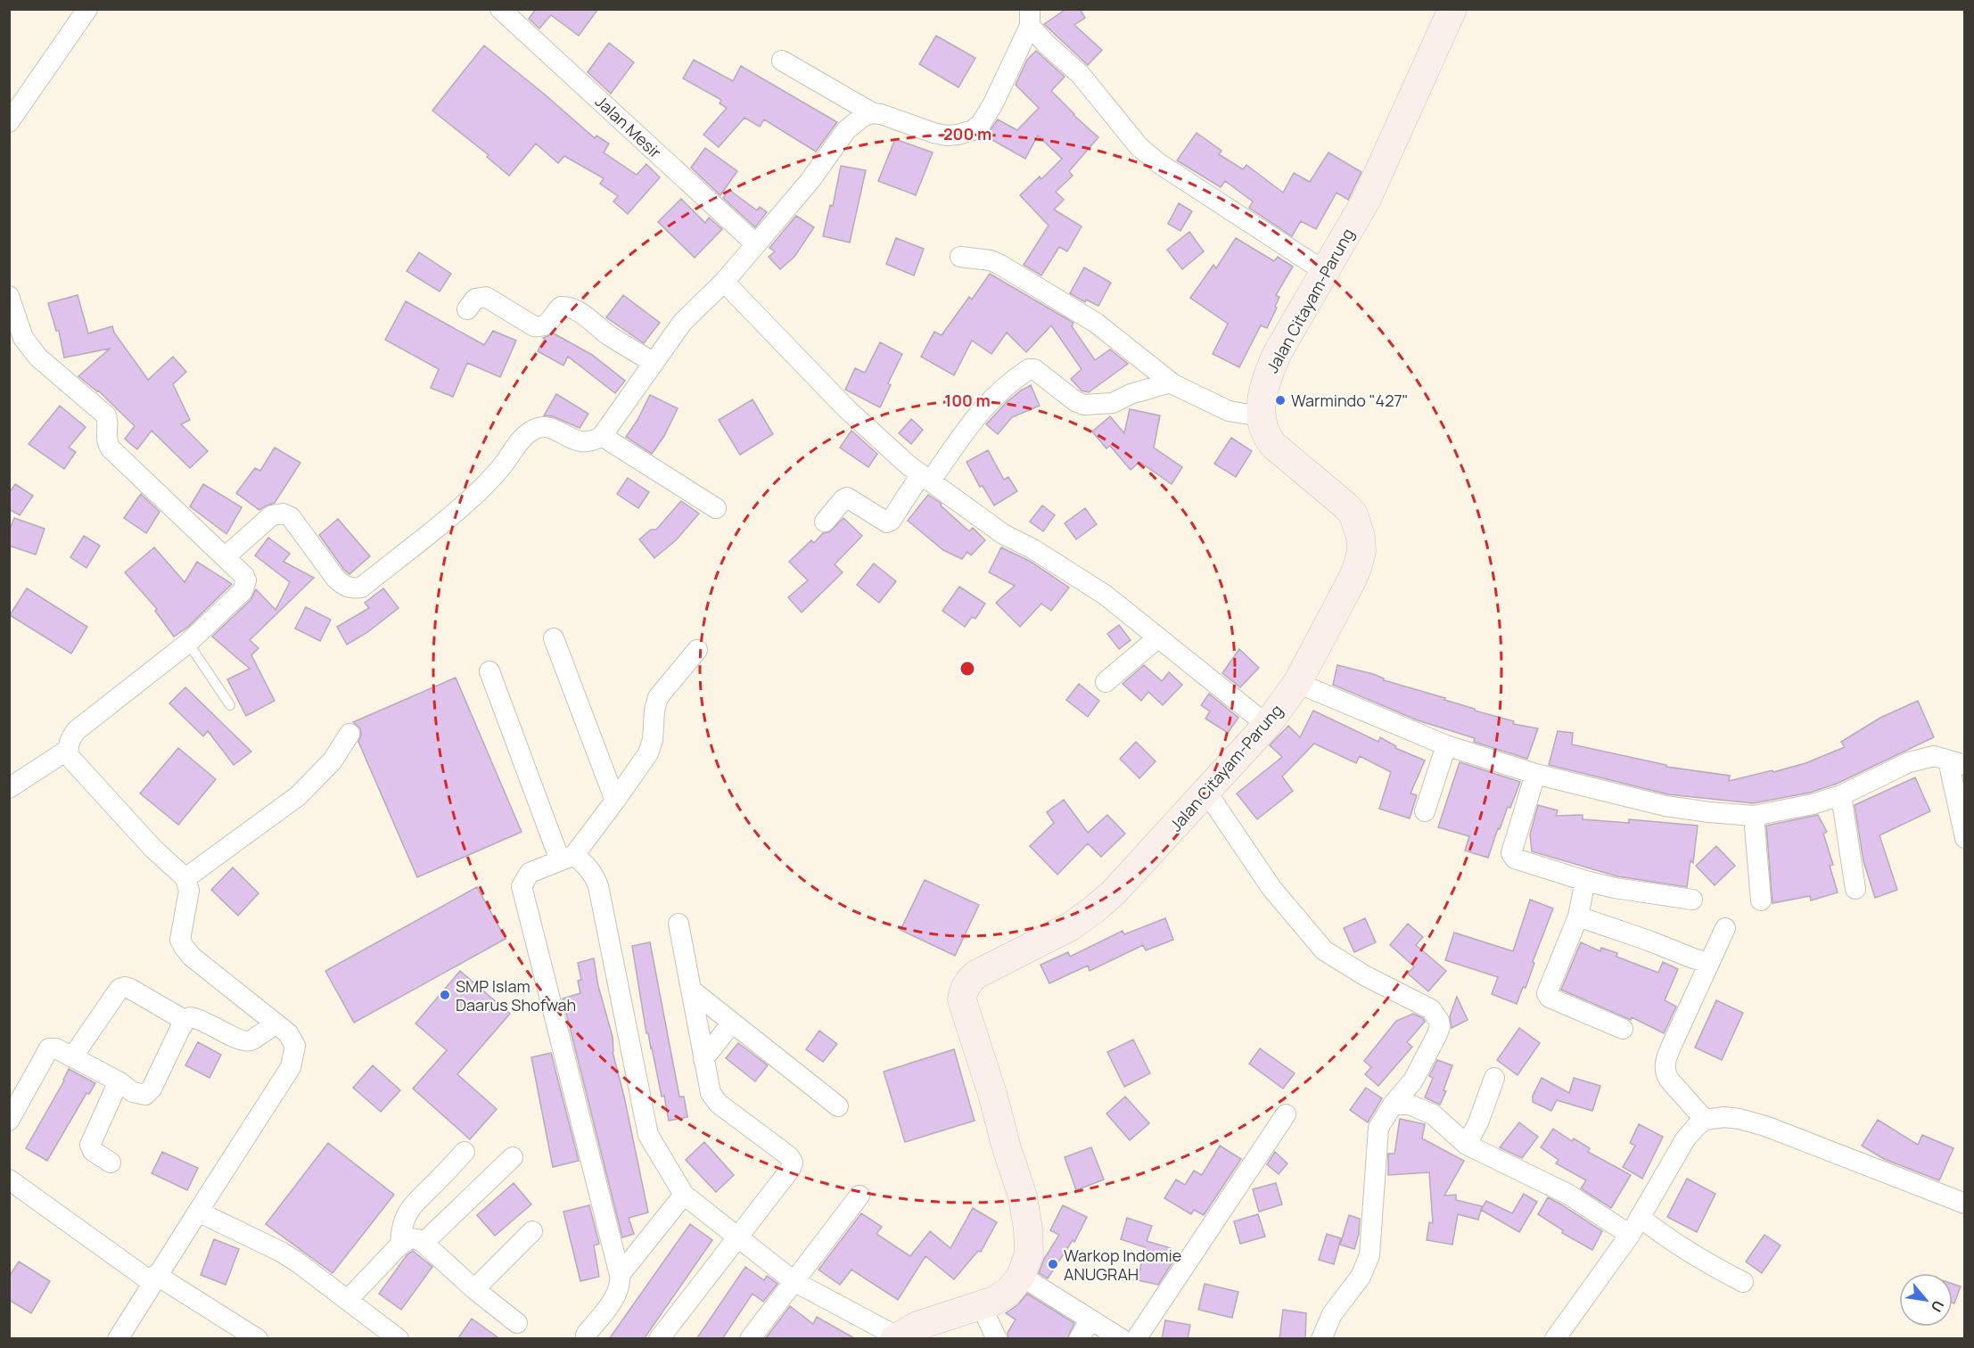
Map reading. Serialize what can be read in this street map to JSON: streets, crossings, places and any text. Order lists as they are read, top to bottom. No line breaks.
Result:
{"streets":{"street":["Jalan Mesir","Jalan Citayam-Parung"]},"places":["Warmindo \"427\"","SMP Islam Daarus Shofwah","Warkop Indomie ANUGRAH"],"north":"bottom right","rings":["200 m","100 m"]}
